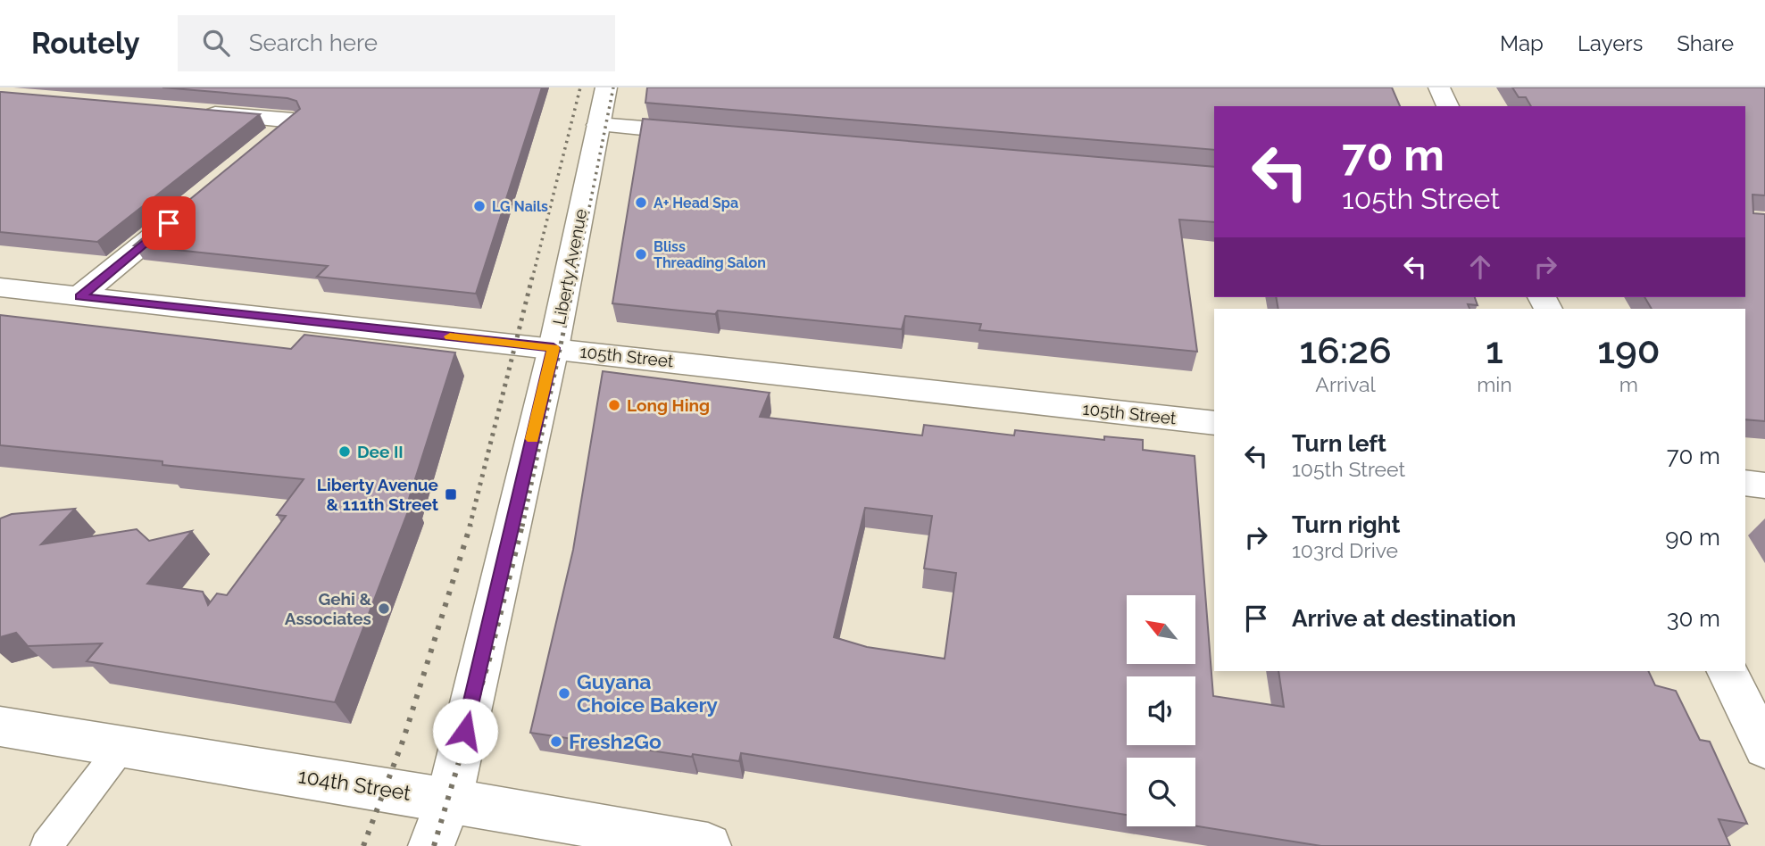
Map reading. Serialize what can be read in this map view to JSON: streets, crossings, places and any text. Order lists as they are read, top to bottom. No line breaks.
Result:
{"streets":{"street":["Liberty Avenue","105th Street","104th Street"]},"crossings":[["Liberty Avenue","105th Street"],["Liberty Avenue","104th Street"]],"places":{"other":["A+ Head Spa","LG Nails","Bliss Threading Salon","Long Hing","Dee II","Gehi & Associates","Guyana Choice Bakery","Fresh2Go"],"transit":["Liberty Avenue & 111th Street"]},"north":"top left","page":{"header":"Routely","search":"Search here","nav":["Map","Layers","Share"],"turn":["70 m","105th Street"],"eta":["16:26","Arrival","1","min","190","m"],"list":[{"name":"Turn left","note":"105th Street","value":"70 m"},{"name":"Turn right","note":"103rd Drive","value":"90 m"},{"name":"Arrive at destination","value":"30 m"}]}}
